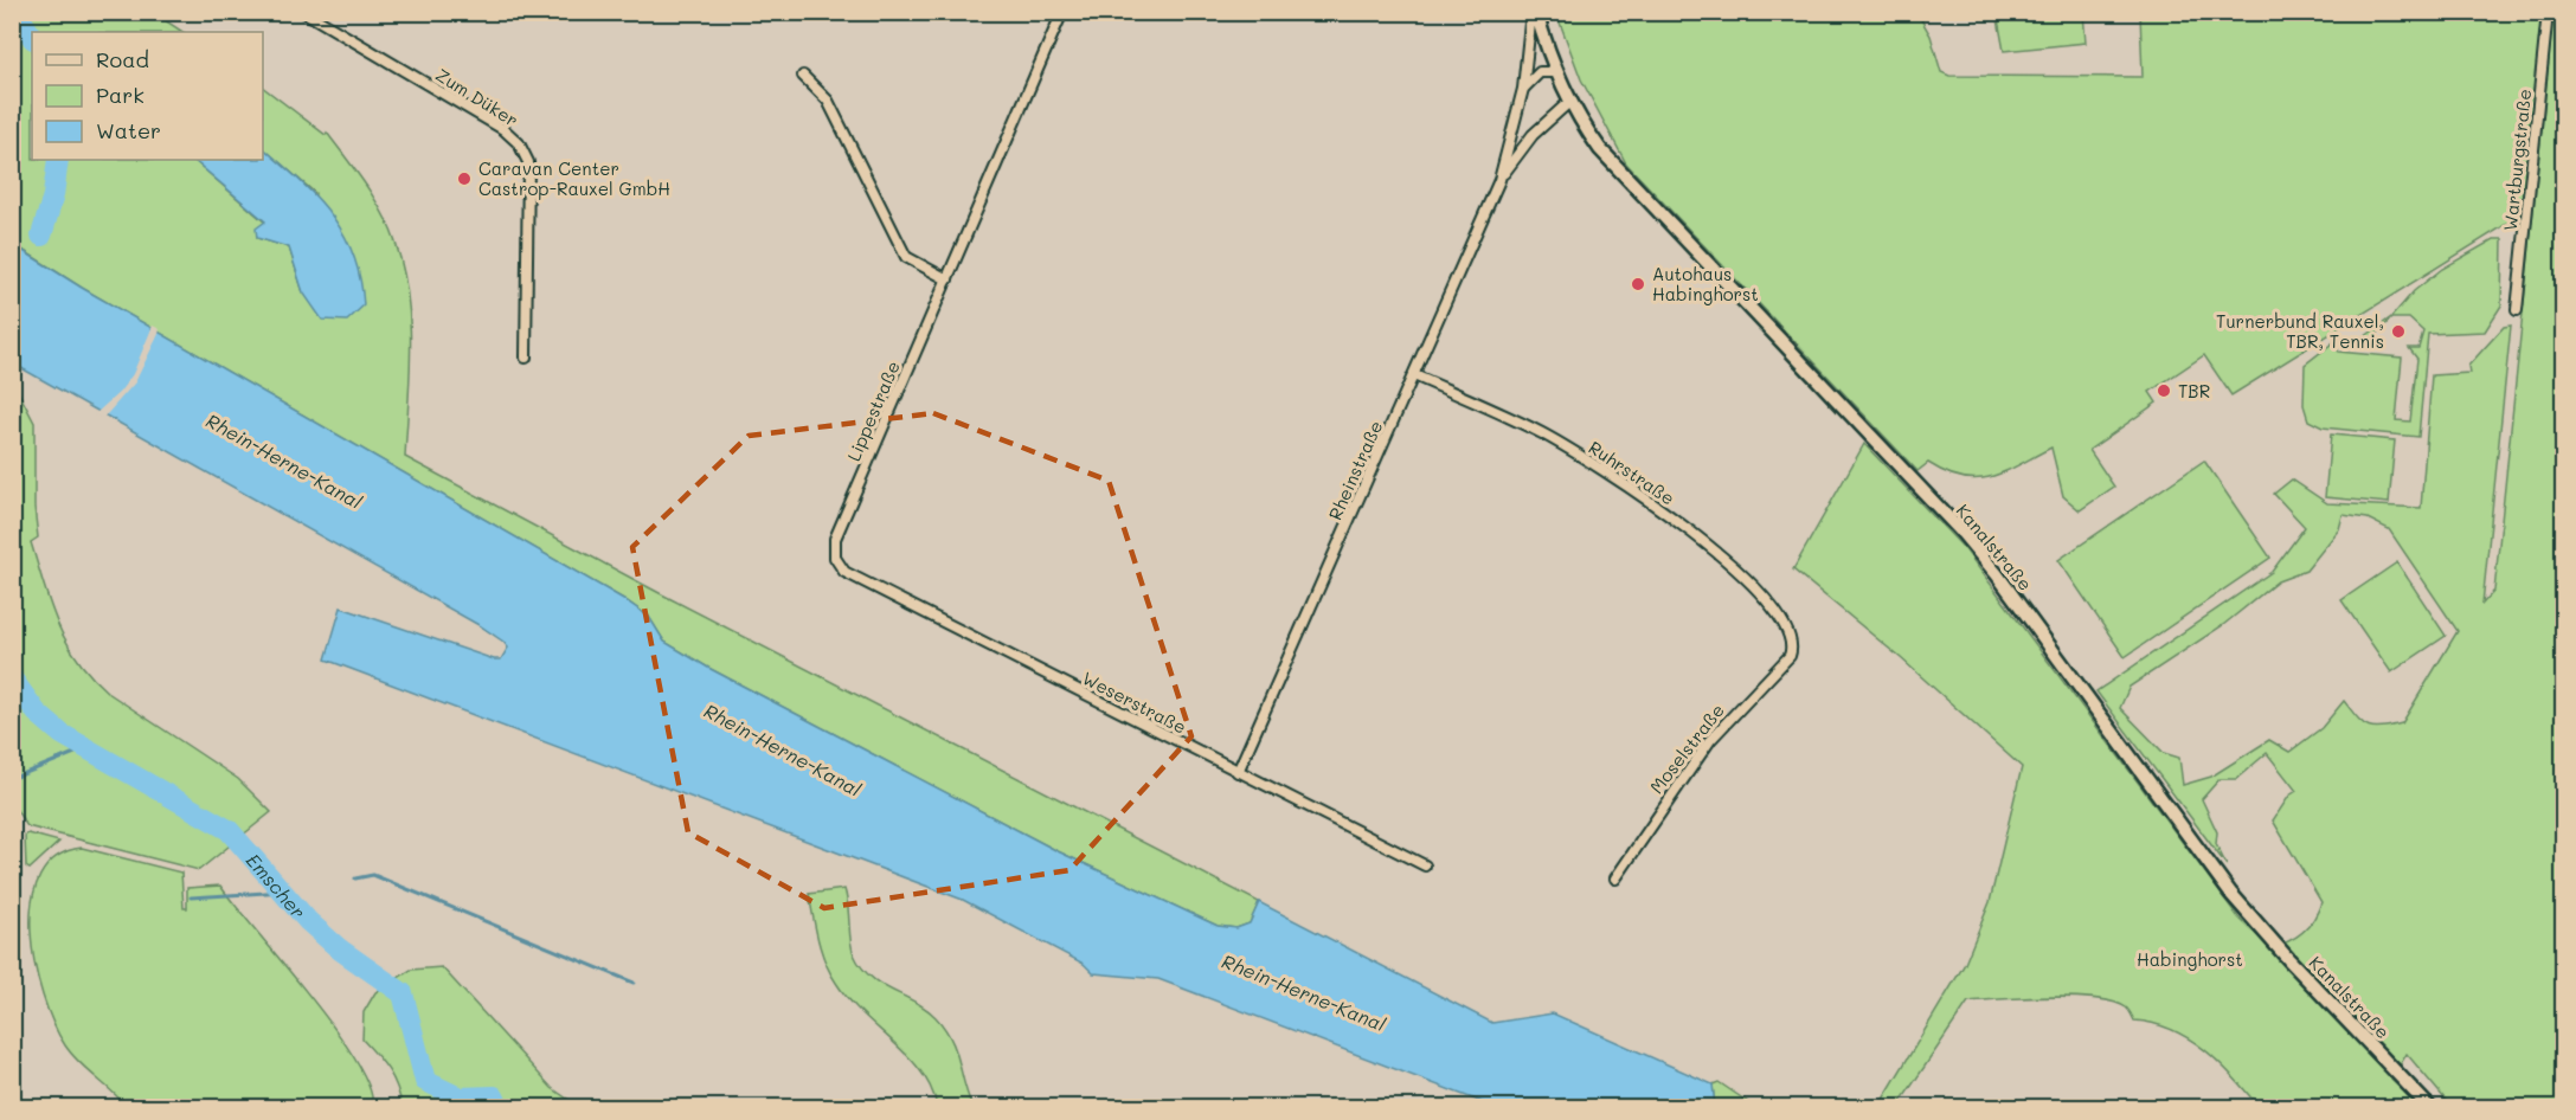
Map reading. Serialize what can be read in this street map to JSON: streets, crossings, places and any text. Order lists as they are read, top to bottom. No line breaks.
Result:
{"streets":{"main road":["Kanalstraße"],"street":["Zum Düker","Wartburgstraße","Lippestraße","Rheinstraße","Ruhrstraße","Weserstraße","Moselstraße"]},"crossings":[["Lippestraße","Weserstraße"],["Rheinstraße","Ruhrstraße"],["Rheinstraße","Kanalstraße"],["Rheinstraße","Weserstraße"],["Ruhrstraße","Moselstraße"]],"water":["Rhein-Herne-Kanal","Emscher"],"parks":["Habinghorst"],"places":["Caravan Center Castrop-Rauxel GmbH","Autohaus Habinghorst","Turnerbund Rauxel, TBR, Tennis","TBR"],"legend":["Road","Park","Water"]}
